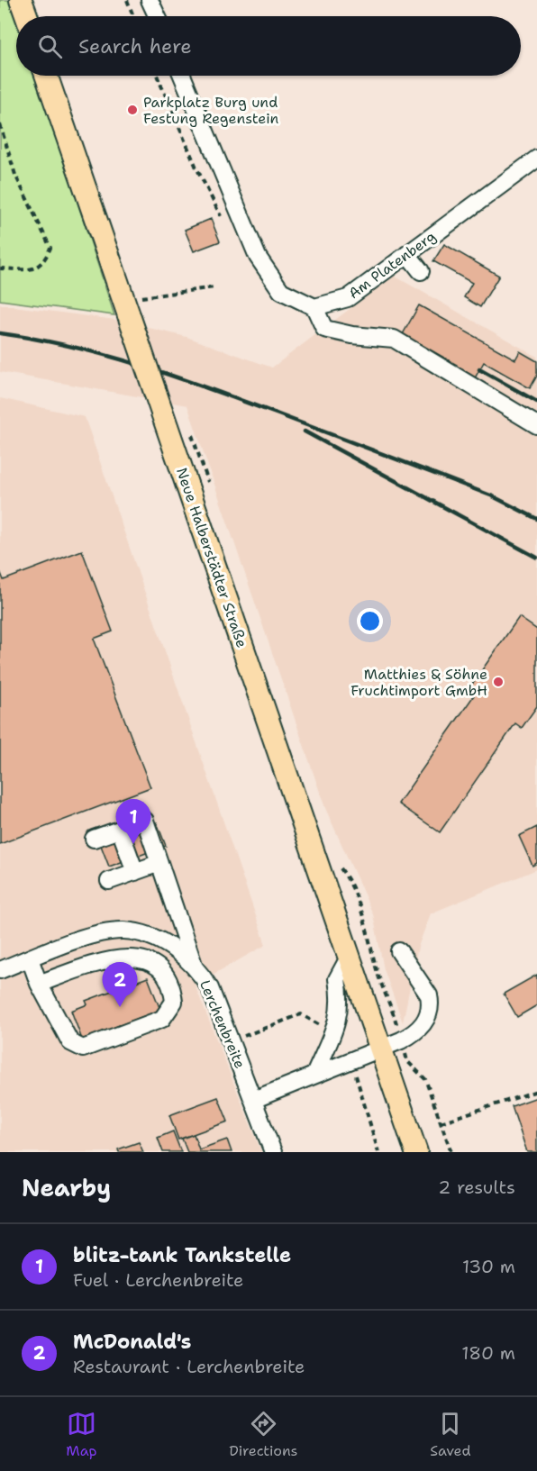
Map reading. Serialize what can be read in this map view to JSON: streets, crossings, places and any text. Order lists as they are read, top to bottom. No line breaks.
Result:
{"streets":{"main road":["Neue Halberstädter Straße"],"street":["Am Platenberg","Lerchenbreite"]},"places":["Parkplatz Burg und Festung Regenstein","Matthies & Söhne Fruchtimport GmbH"],"page":{"search":"Search here","pins":["1","2"],"heading":["Nearby","2 results"],"list":[{"mark":"1","name":"blitz-tank Tankstelle","note":"Fuel · Lerchenbreite","value":"130 m"},{"mark":"2","name":"McDonald's","note":"Restaurant · Lerchenbreite","value":"180 m"}],"nav":["Map","Directions","Saved"]}}
